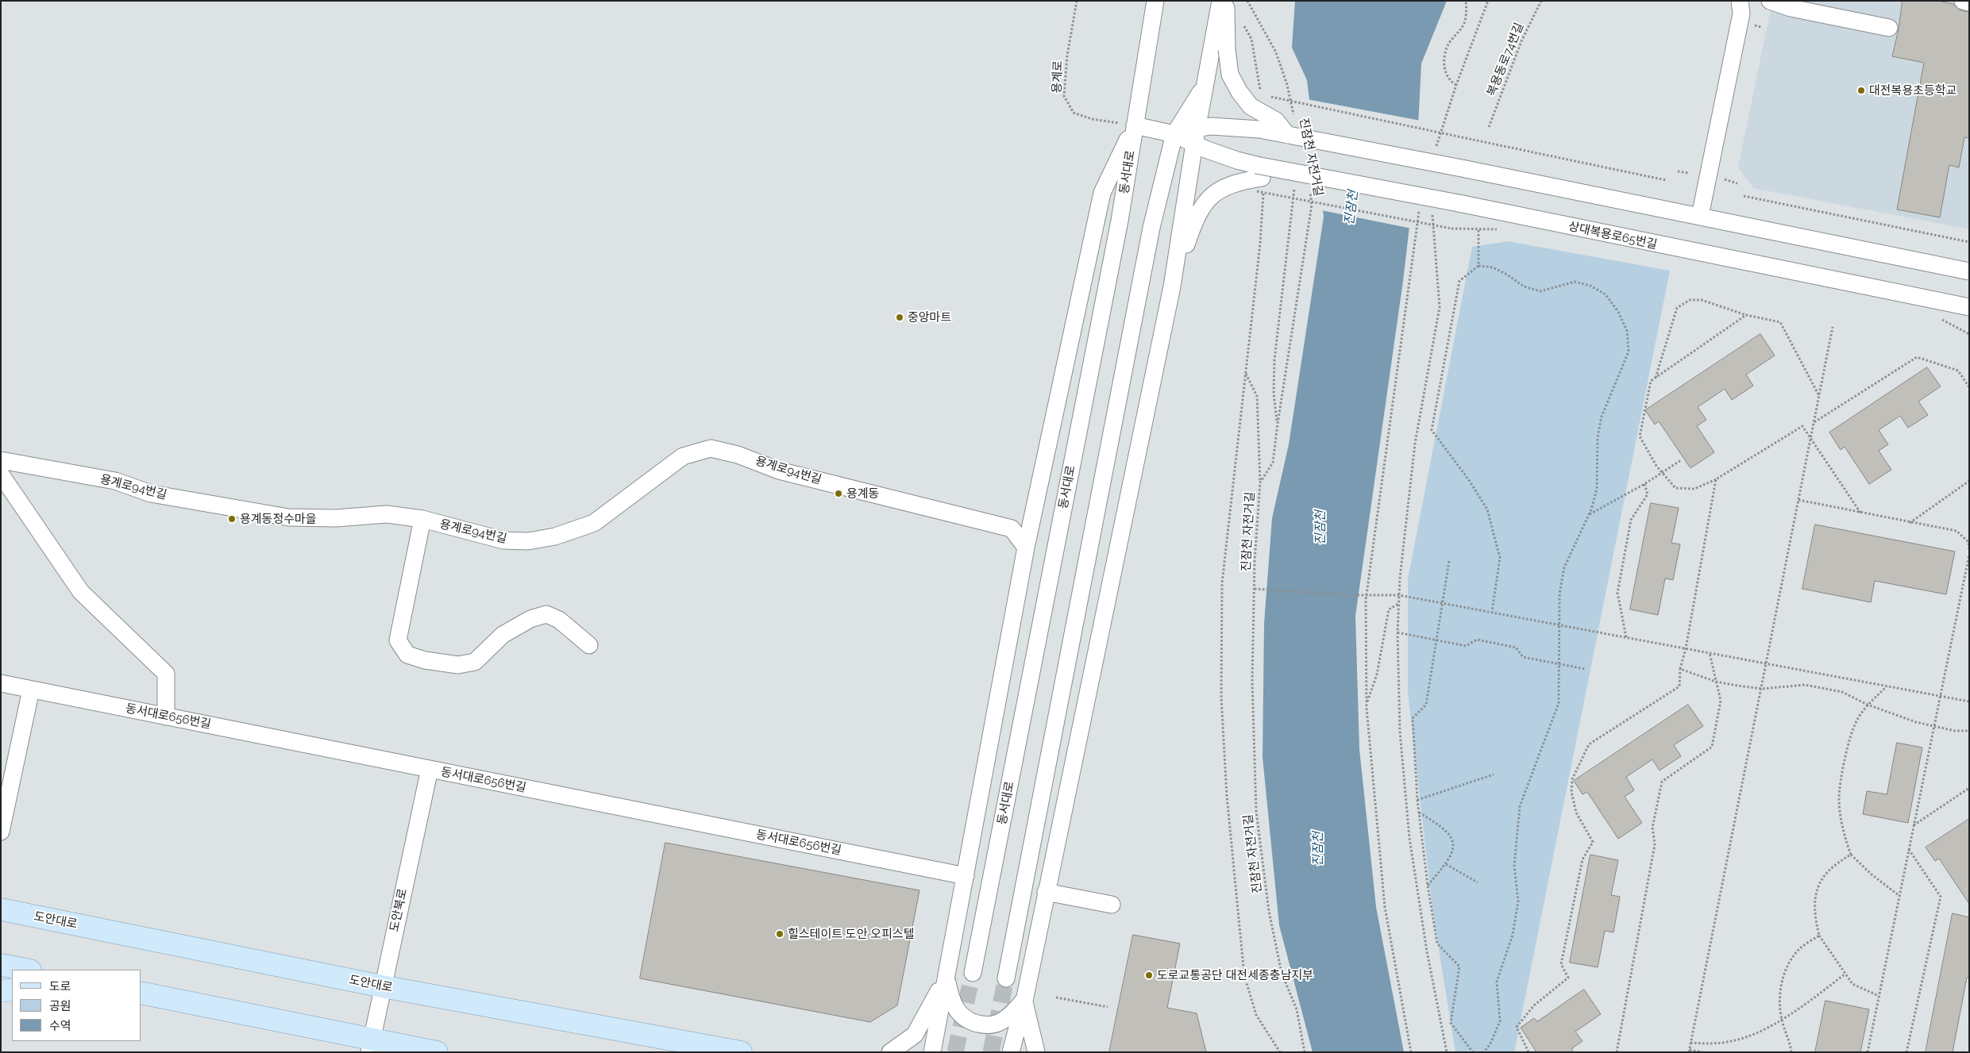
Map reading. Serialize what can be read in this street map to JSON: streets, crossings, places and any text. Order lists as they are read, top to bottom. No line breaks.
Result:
{"streets":{"main road":["도안대로"],"street":["동서대로","상대복용로65번길","용계로94번길","동서대로656번길","도안북로"],"path":["복용동로74번길","용계로","진잠천 자전거길"]},"crossings":[["용계로","동서대로"],["용계로","상대복용로65번길"],["동서대로","상대복용로65번길"],["동서대로656번길","도안북로"],["도안북로","도안대로"]],"water":["진잠천"],"places":["대전복용초등학교","중앙마트","용계동","용계동정수마을","힐스테이트 도안 오피스텔","도로교통공단 대전세종충남지부"],"legend":["도로","공원","수역"]}
